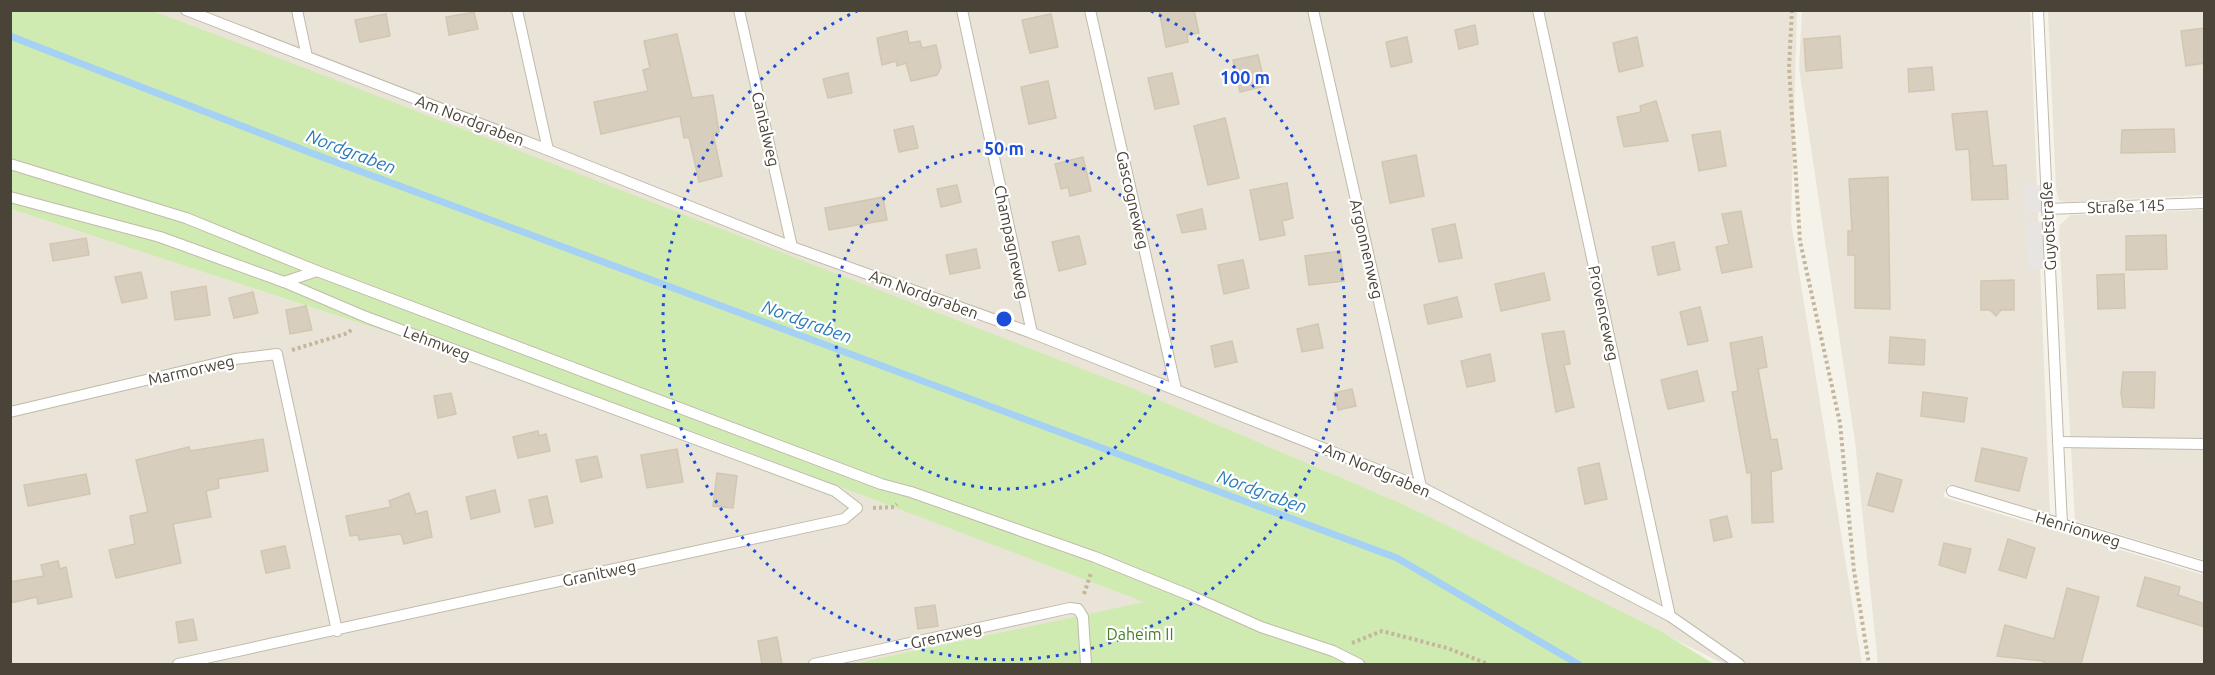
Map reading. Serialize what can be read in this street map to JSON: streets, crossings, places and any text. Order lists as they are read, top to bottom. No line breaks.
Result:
{"streets":{"lane":["Am Nordgraben","Cantalweg","Gascogneweg","Straße 145","Guyotstraße","Champagneweg","Argonnenweg","Provenceweg","Lehmweg","Marmorweg","Henrionweg","Granitweg","Grenzweg"]},"crossings":[["Am Nordgraben","Cantalweg"],["Am Nordgraben","Gascogneweg"],["Am Nordgraben","Champagneweg"],["Am Nordgraben","Argonnenweg"],["Am Nordgraben","Provenceweg"],["Straße 145","Guyotstraße"],["Guyotstraße","Henrionweg"],["Lehmweg","Granitweg"]],"water":["Nordgraben"],"parks":["Daheim II"],"rings":["100 m","50 m"]}
